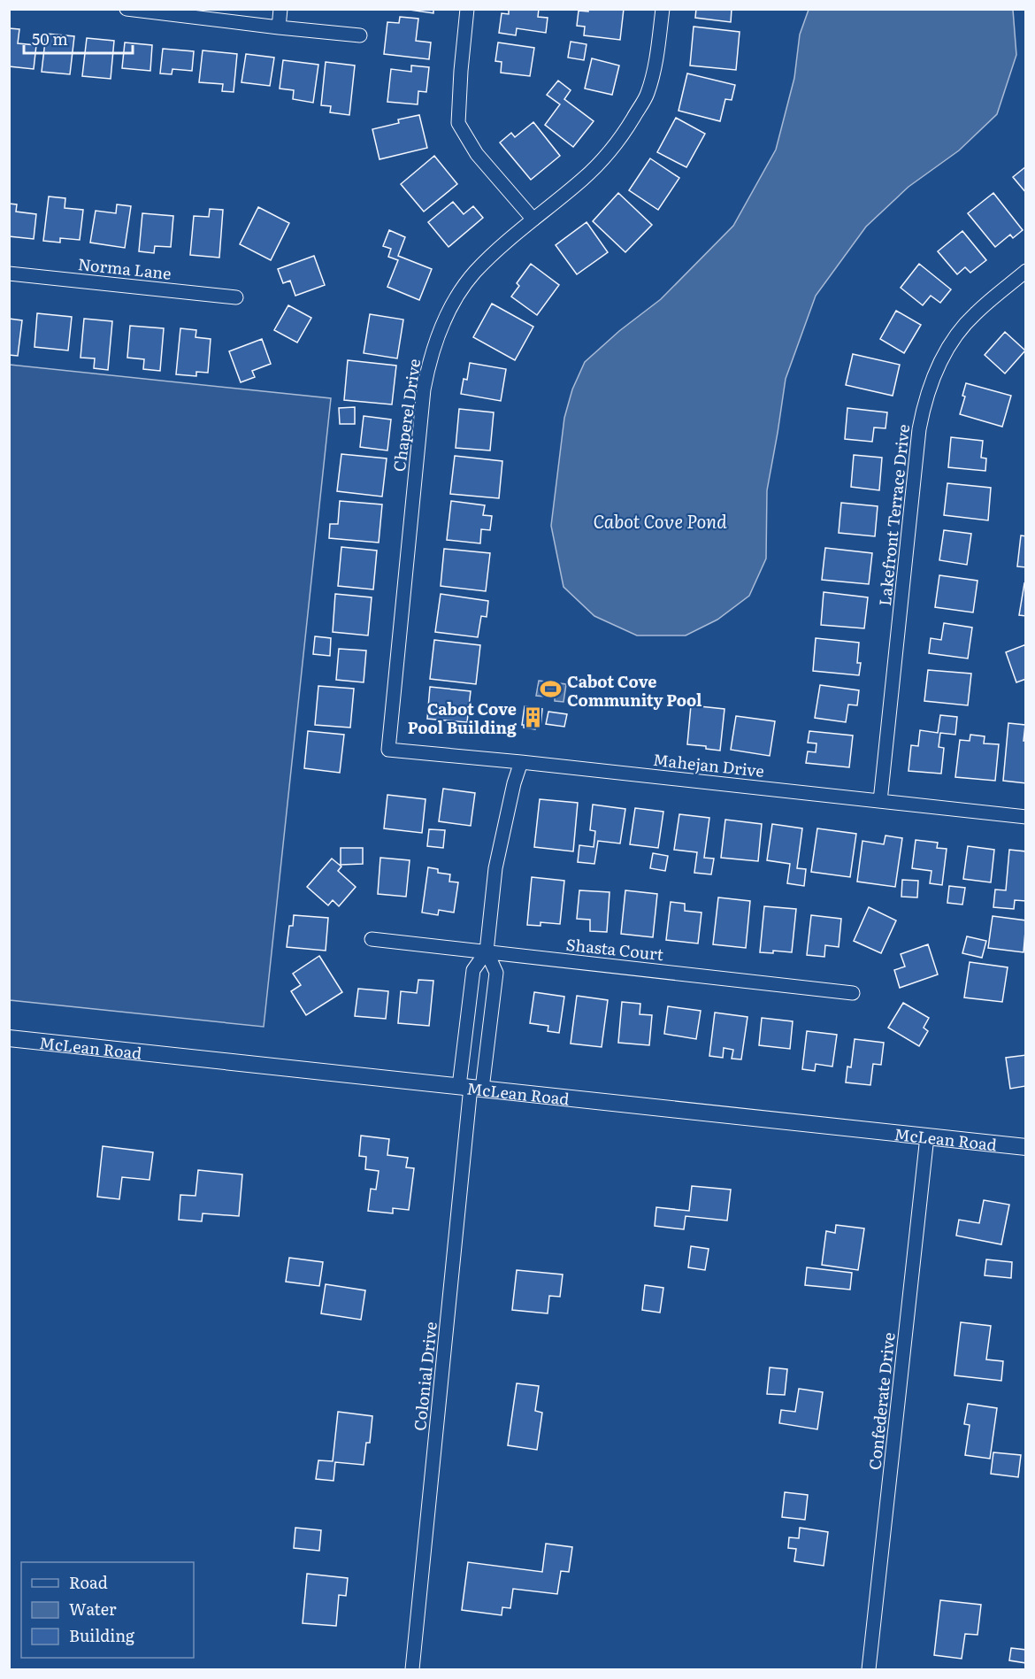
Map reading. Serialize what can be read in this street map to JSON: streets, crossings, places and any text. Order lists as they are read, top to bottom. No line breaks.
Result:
{"streets":{"street":["Norma Lane","Chaperel Drive","Lakefront Terrace Drive","Mahejan Drive","Shasta Court","McLean Road","Colonial Drive","Confederate Drive"]},"crossings":[["Chaperel Drive","Mahejan Drive"],["Lakefront Terrace Drive","Mahejan Drive"],["McLean Road","Colonial Drive"],["McLean Road","Confederate Drive"]],"water":["Cabot Cove Pond"],"places":{"sports":["Cabot Cove Community Pool"],"building":["Cabot Cove Pool Building"]},"legend":["Road","Water","Building"],"scale_bar":"50 m"}
